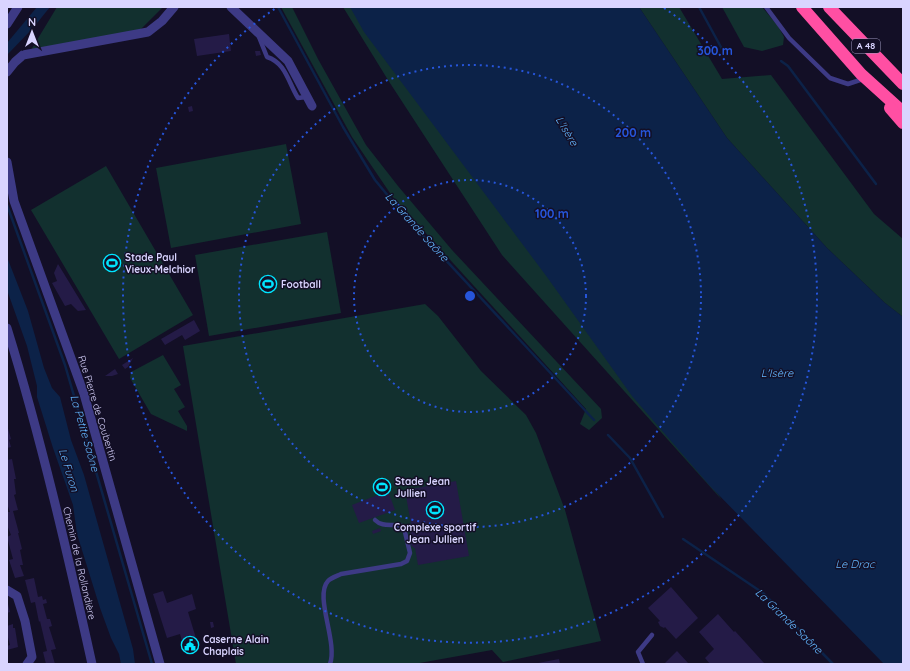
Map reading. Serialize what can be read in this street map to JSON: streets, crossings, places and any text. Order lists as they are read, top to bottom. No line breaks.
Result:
{"streets":{"highway":["A 48"],"street":["Rue Pierre de Coubertin","Chemin de la Rollandière"]},"water":["L'Isère","La Grande Saône","La Petite Saône","Le Furon","Le Drac"],"places":{"sports":["Stade Paul Vieux-Melchior","Football","Stade Jean Jullien","Complexe sportif Jean Jullien"],"public building":["Caserne Alain Chaplais"]},"north":"top","rings":["300 m","200 m","100 m"]}
